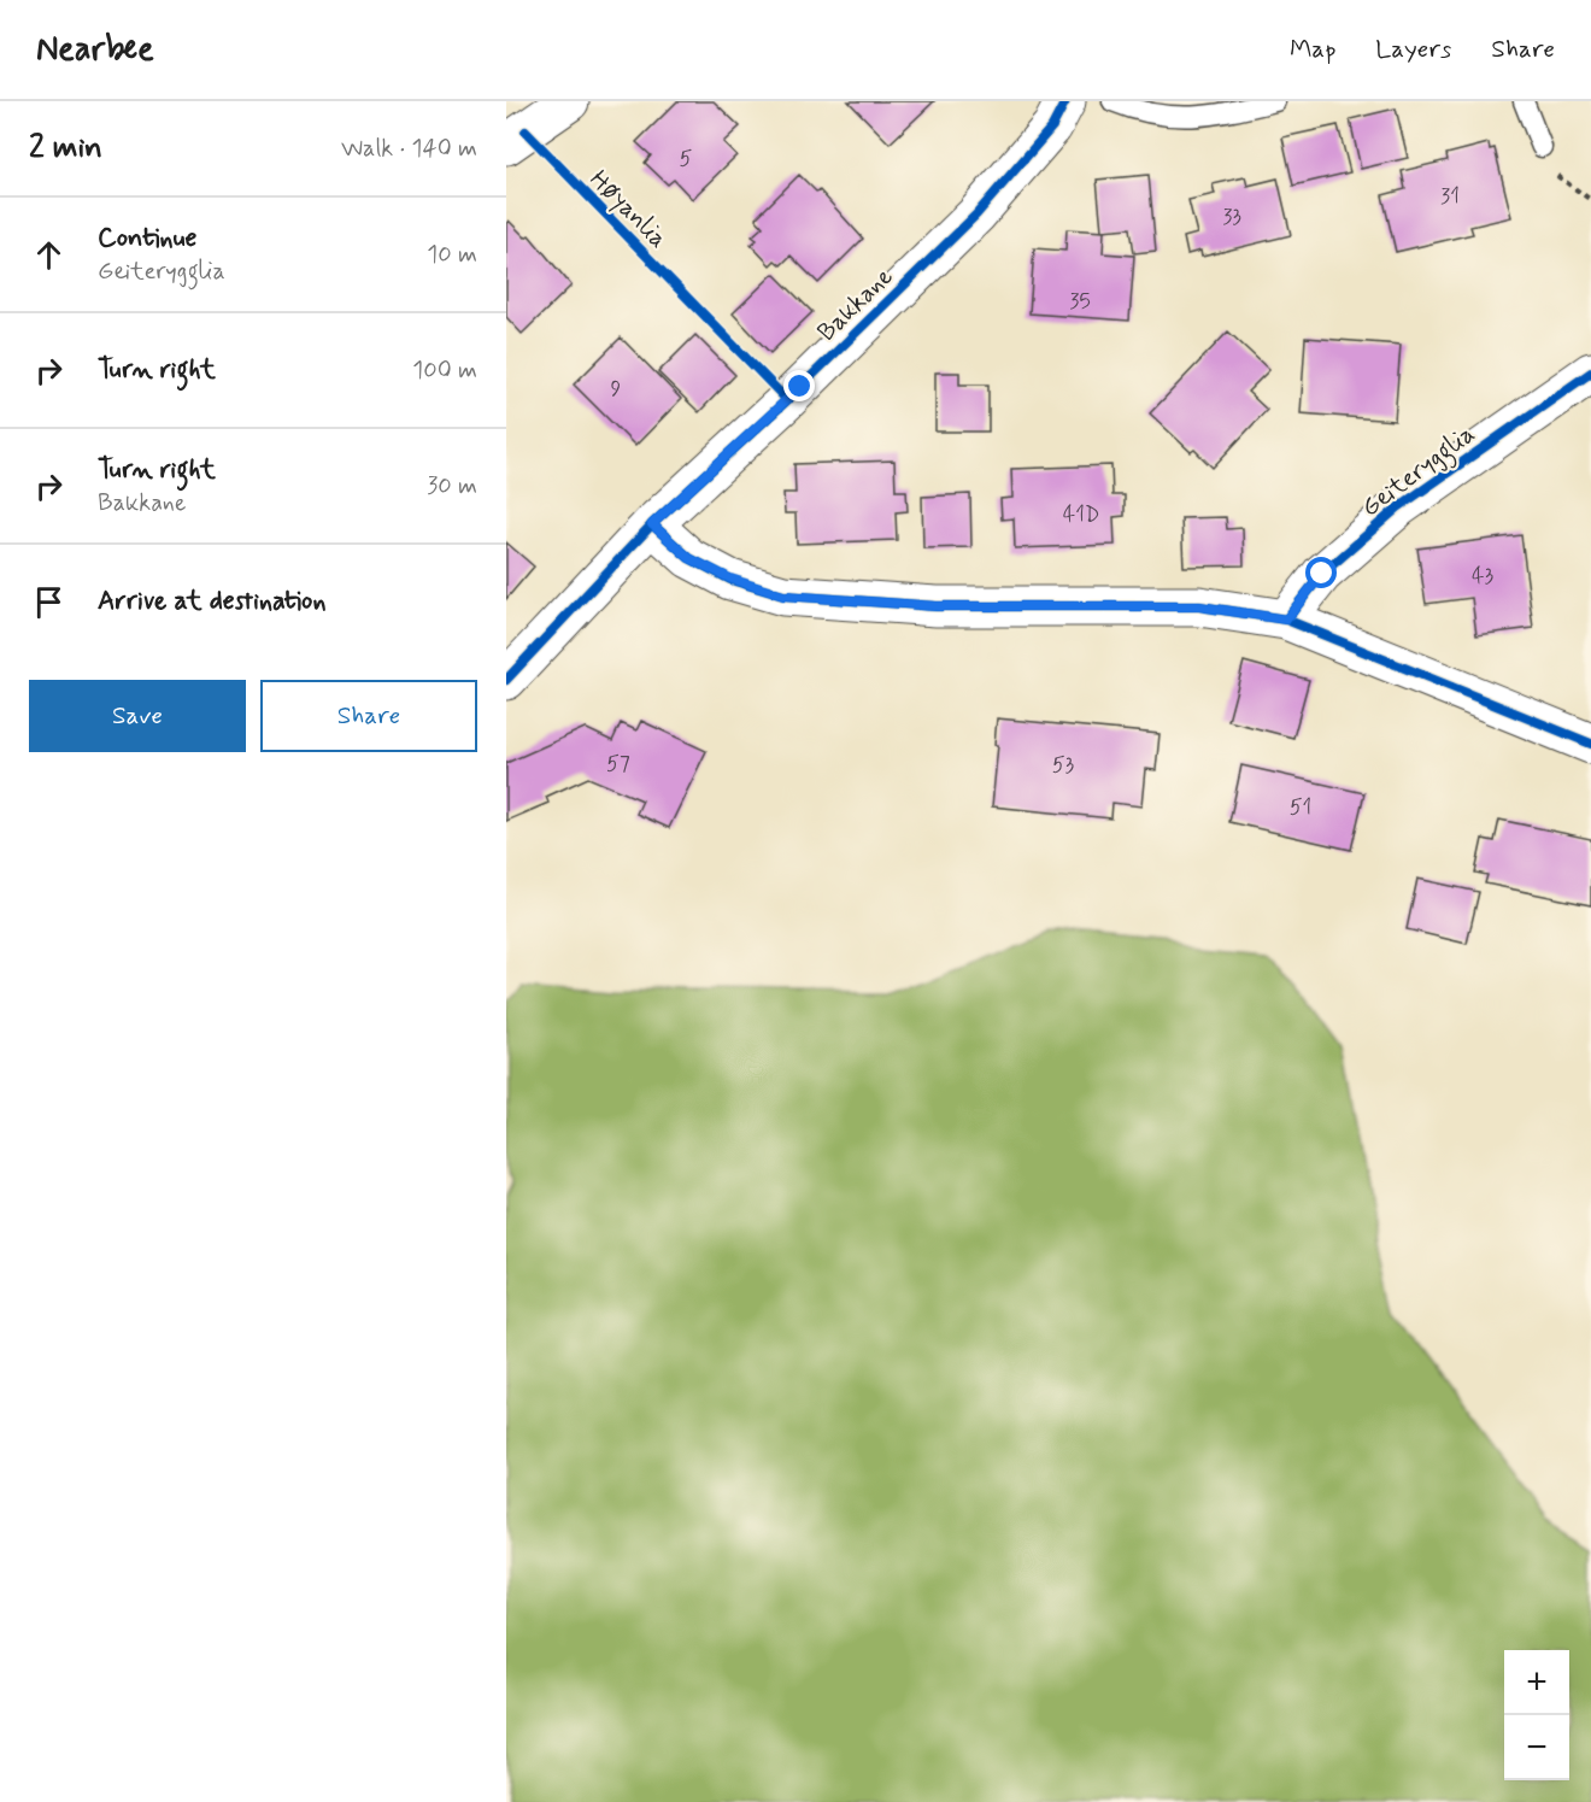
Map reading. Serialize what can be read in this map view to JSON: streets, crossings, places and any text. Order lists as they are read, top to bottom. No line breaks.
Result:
{"streets":{"street":["Bakkane","Geiterygglia"],"cycle path":["Høyanlia"]},"house_numbers":["5","31","33","35","9","41D","43","57","53","51"],"page":{"header":"Nearbee","nav":["Map","Layers","Share"],"heading":["2 min","Walk · 140 m"],"list":[["Continue","Geiterygglia","10 m"],["Turn right","100 m"],["Turn right","Bakkane","30 m"],"Arrive at destination"],"buttons":["Save","Share"],"map_buttons":["+","−"]}}
